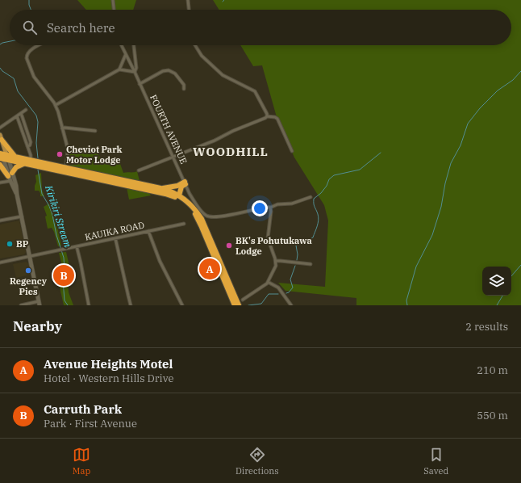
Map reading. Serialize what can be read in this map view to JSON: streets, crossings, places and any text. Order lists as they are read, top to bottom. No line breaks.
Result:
{"streets":{"street":["FOURTH AVENUE","KAUIKA ROAD"]},"districts":["WOODHILL"],"water":["Kirikiri Stream"],"places":["Cheviot Park Motor Lodge","BP","BK's Pohutukawa Lodge","Regency Pies"],"page":{"search":"Search here","pins":["A","B"],"heading":["Nearby","2 results"],"list":[{"mark":"A","name":"Avenue Heights Motel","note":"Hotel · Western Hills Drive","value":"210 m"},{"mark":"B","name":"Carruth Park","note":"Park · First Avenue","value":"550 m"}],"nav":["Map","Directions","Saved"]}}
